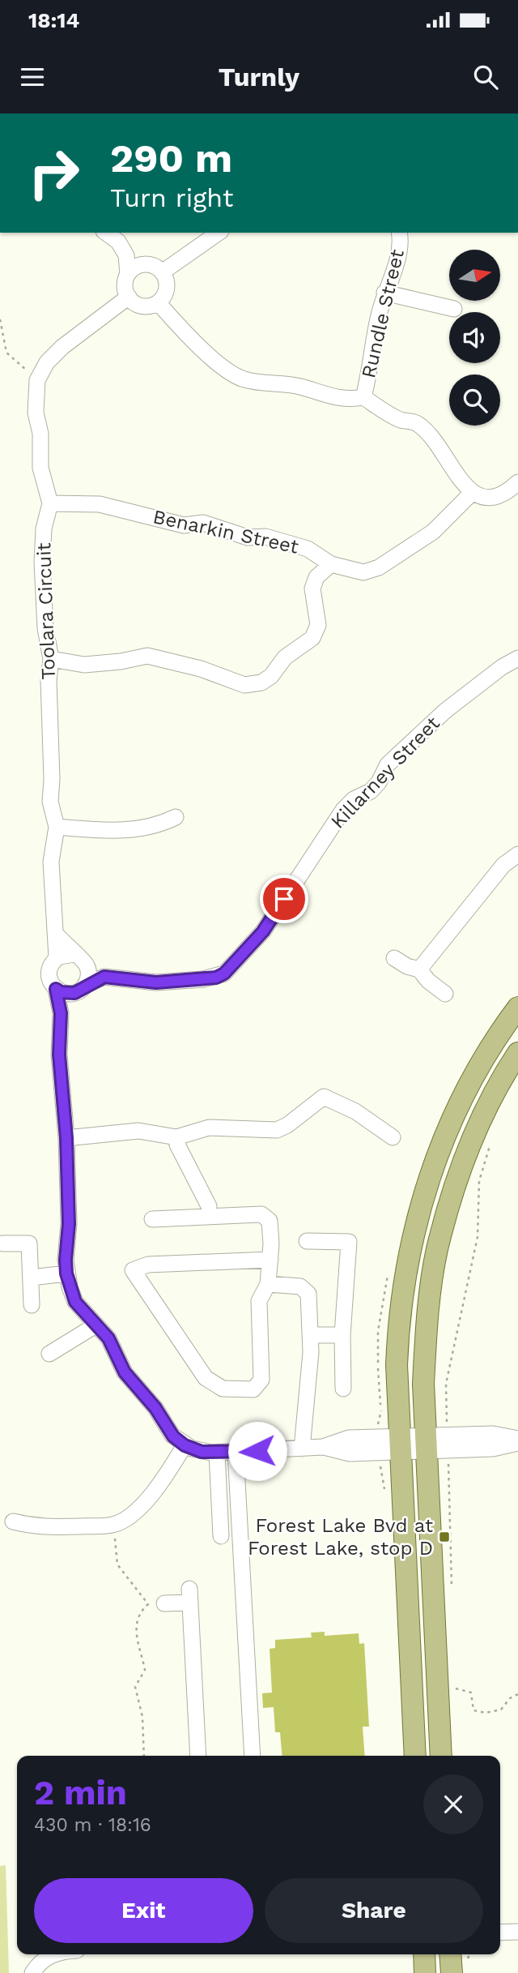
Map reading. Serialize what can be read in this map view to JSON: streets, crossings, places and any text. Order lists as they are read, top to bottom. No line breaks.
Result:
{"streets":{"street":["Rundle Street","Benarkin Street","Toolara Circuit","Killarney Street"]},"crossings":[["Benarkin Street","Toolara Circuit"],["Toolara Circuit","Killarney Street"]],"places":{"transit":["Forest Lake Bvd at Forest Lake, stop D"]},"north":"right","page":{"status":"18:14","header":"Turnly","turn":["290 m","Turn right"],"heading":["2 min","430 m · 18:16"],"buttons":["Exit","Share"]}}
